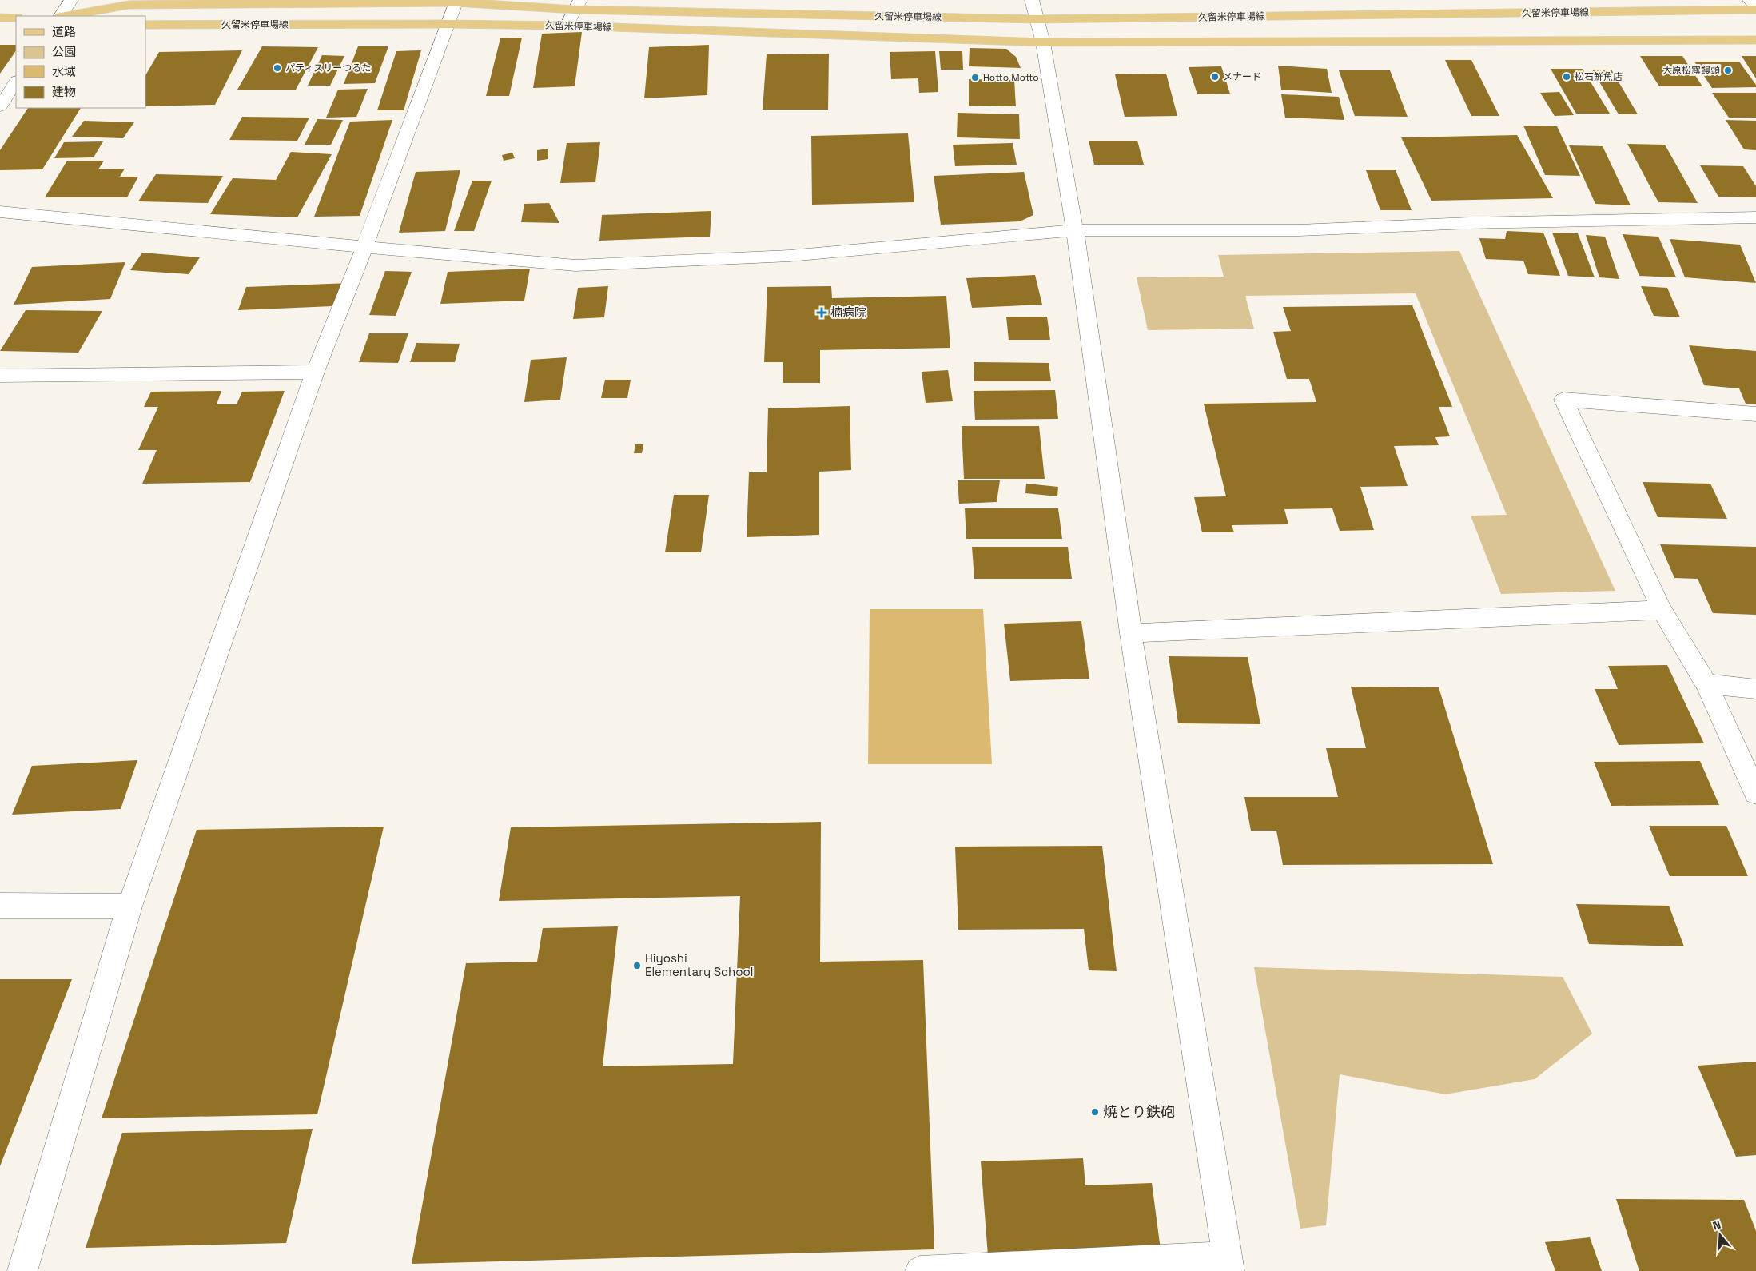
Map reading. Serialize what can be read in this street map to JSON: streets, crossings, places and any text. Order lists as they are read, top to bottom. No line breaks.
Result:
{"streets":{"main road":["久留米停車場線"]},"places":{"other":["パティスリーつるた","大原松露饅頭","メナード","松石鮮魚店","Hotto Motto","Hiyoshi Elementary School","焼とり鉄砲"],"health":["楠病院"]},"legend":["道路","公園","水域","建物"],"north":"top"}
